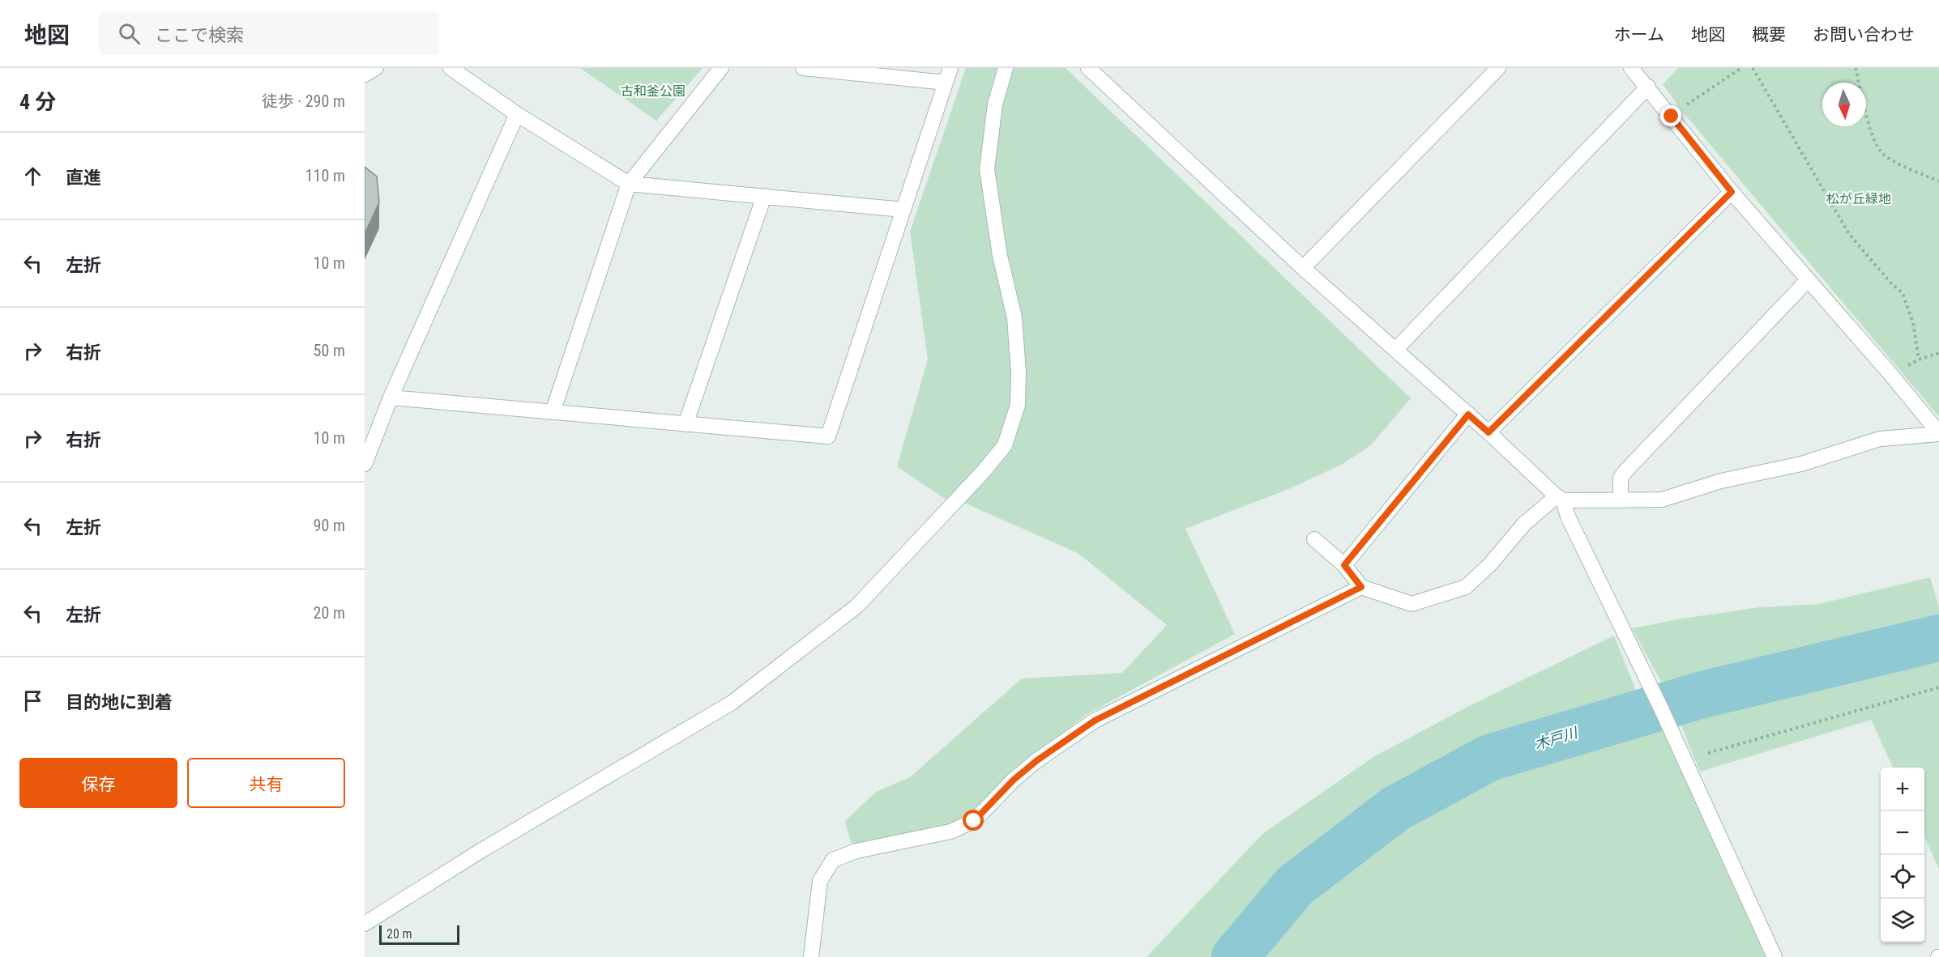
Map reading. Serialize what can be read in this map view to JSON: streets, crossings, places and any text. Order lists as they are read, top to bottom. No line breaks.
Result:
{"water":["木戸川"],"parks":["古和釜公園","松が丘緑地"],"scale_bar":"20 m","north":"bottom","page":{"header":"地図","search":"ここで検索","nav":["ホーム","地図","概要","お問い合わせ"],"heading":["4 分","徒歩 · 290 m"],"list":[["直進","110 m"],["左折","10 m"],["右折","50 m"],["右折","10 m"],["左折","90 m"],["左折","20 m"],"目的地に到着"],"buttons":["保存","共有"],"map_buttons":["+","−"],"scale":"20 m"}}
